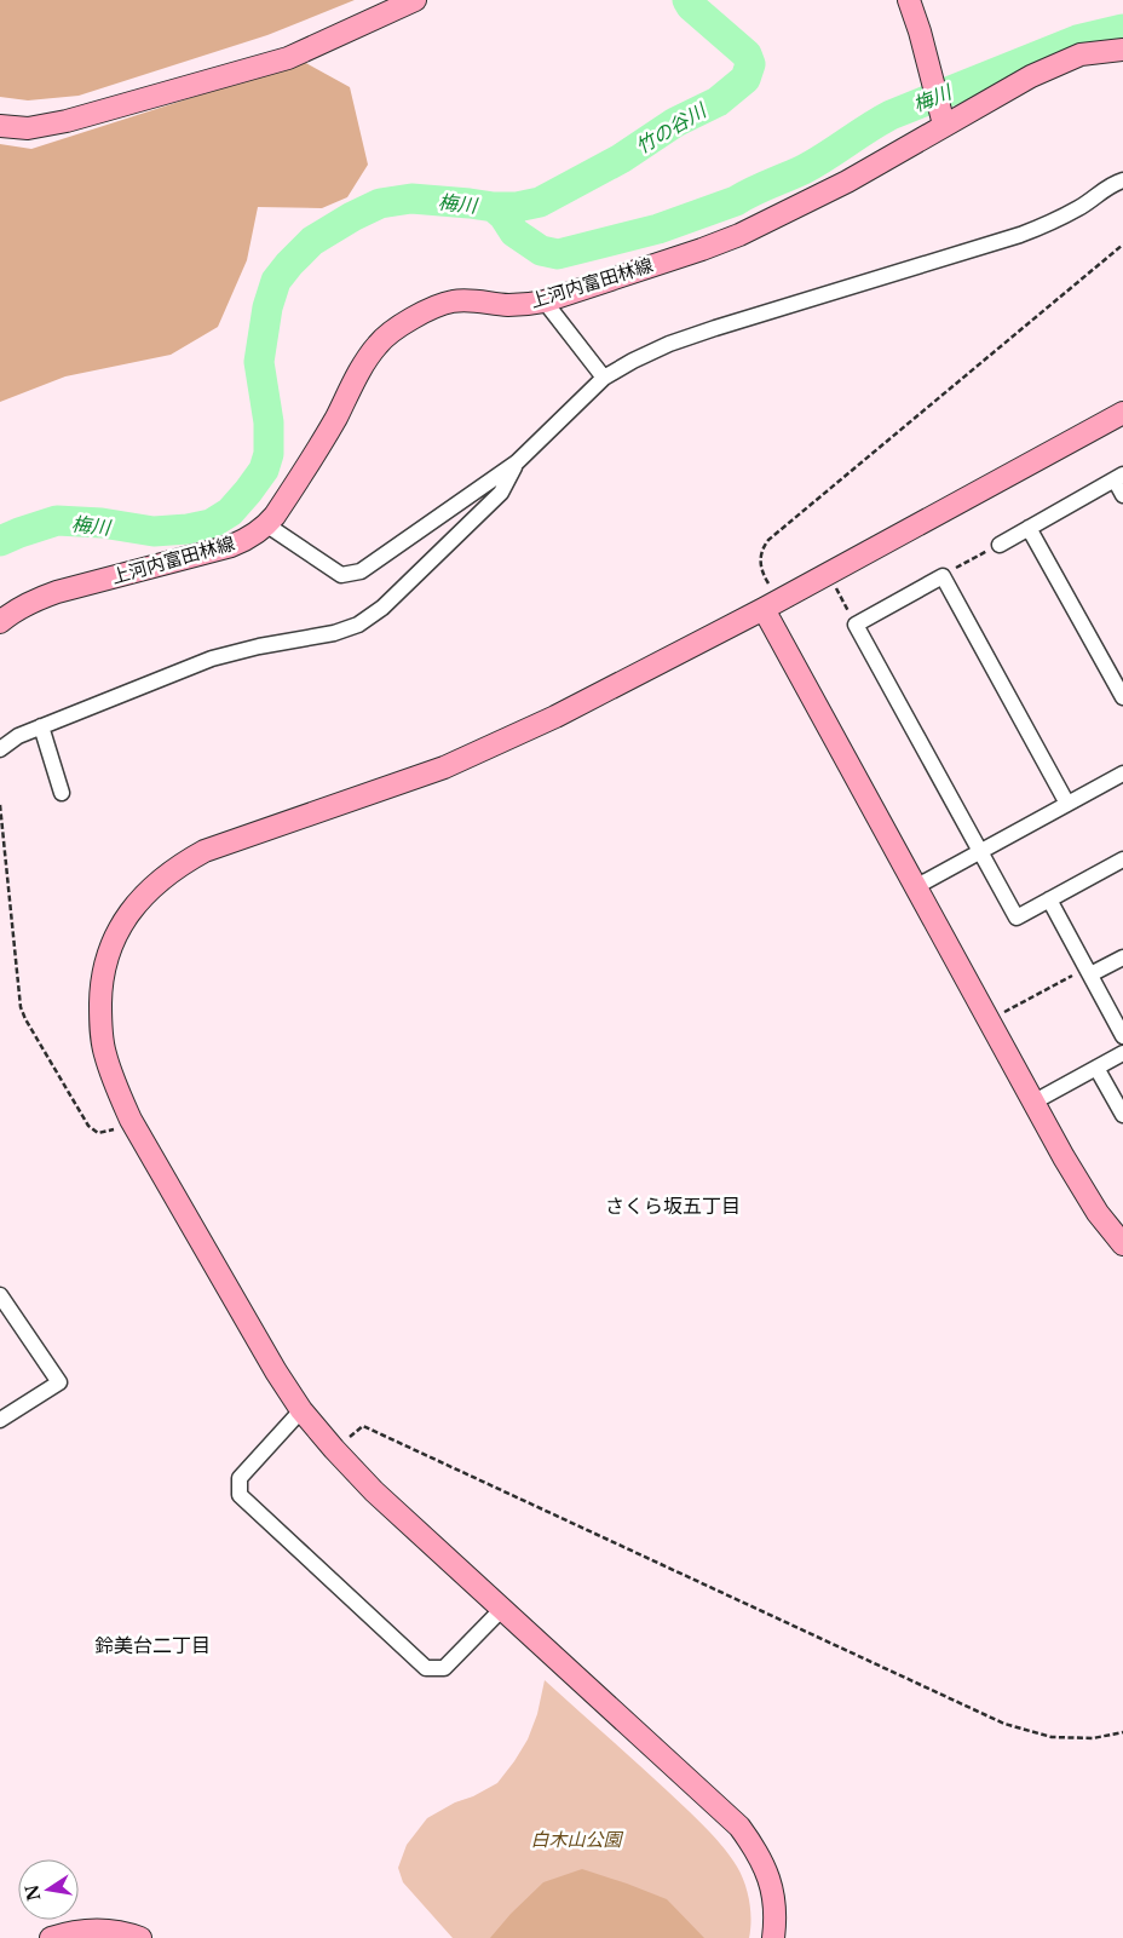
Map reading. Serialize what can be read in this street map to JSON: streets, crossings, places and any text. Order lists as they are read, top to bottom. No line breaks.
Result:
{"streets":{"street":["上河内富田林線"]},"districts":["さくら坂五丁目","鈴美台二丁目"],"water":["梅川","竹の谷川"],"parks":["白木山公園"],"north":"left"}
